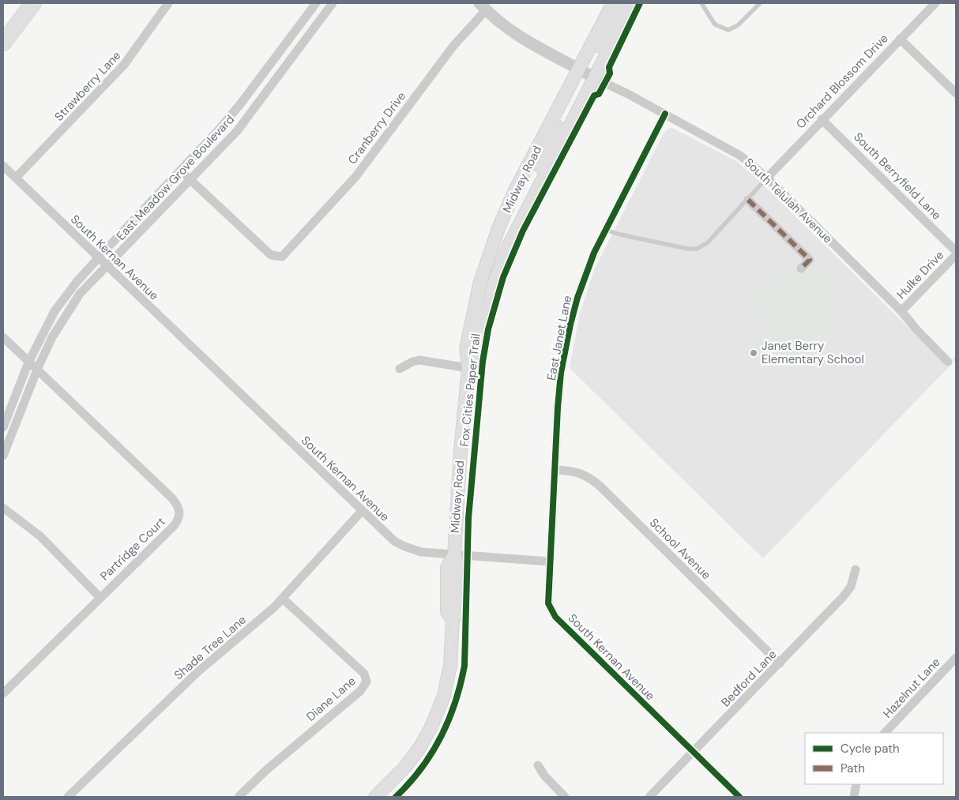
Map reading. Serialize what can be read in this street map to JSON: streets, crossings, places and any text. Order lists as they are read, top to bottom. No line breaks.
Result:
{"streets":{"main road":["Midway Road"],"street":["Orchard Blossom Drive","Strawberry Lane","Cranberry Drive","South Berryfield Lane","East Meadow Grove Boulevard","South Telulah Avenue","South Kernan Avenue","Hulke Drive","East Janet Lane","Partridge Court","School Avenue","Shade Tree Lane","Bedford Lane","Hazelnut Lane","Diane Lane"],"cycle path":["Fox Cities Paper Trail"]},"crossings":[["Orchard Blossom Drive","South Berryfield Lane"],["Orchard Blossom Drive","South Telulah Avenue"],["Strawberry Lane","South Kernan Avenue"],["Cranberry Drive","East Meadow Grove Boulevard"],["Cranberry Drive","South Telulah Avenue"],["East Meadow Grove Boulevard","South Kernan Avenue"],["East Meadow Grove Boulevard","Partridge Court"],["Midway Road","South Telulah Avenue"],["Midway Road","South Kernan Avenue"],["South Telulah Avenue","Hulke Drive"],["South Telulah Avenue","East Janet Lane"],["South Kernan Avenue","East Janet Lane"],["South Kernan Avenue","Shade Tree Lane"],["South Kernan Avenue","Bedford Lane"],["East Janet Lane","School Avenue"],["School Avenue","Bedford Lane"],["Shade Tree Lane","Diane Lane"]],"places":["Janet Berry Elementary School"],"legend":["Cycle path","Path"]}
